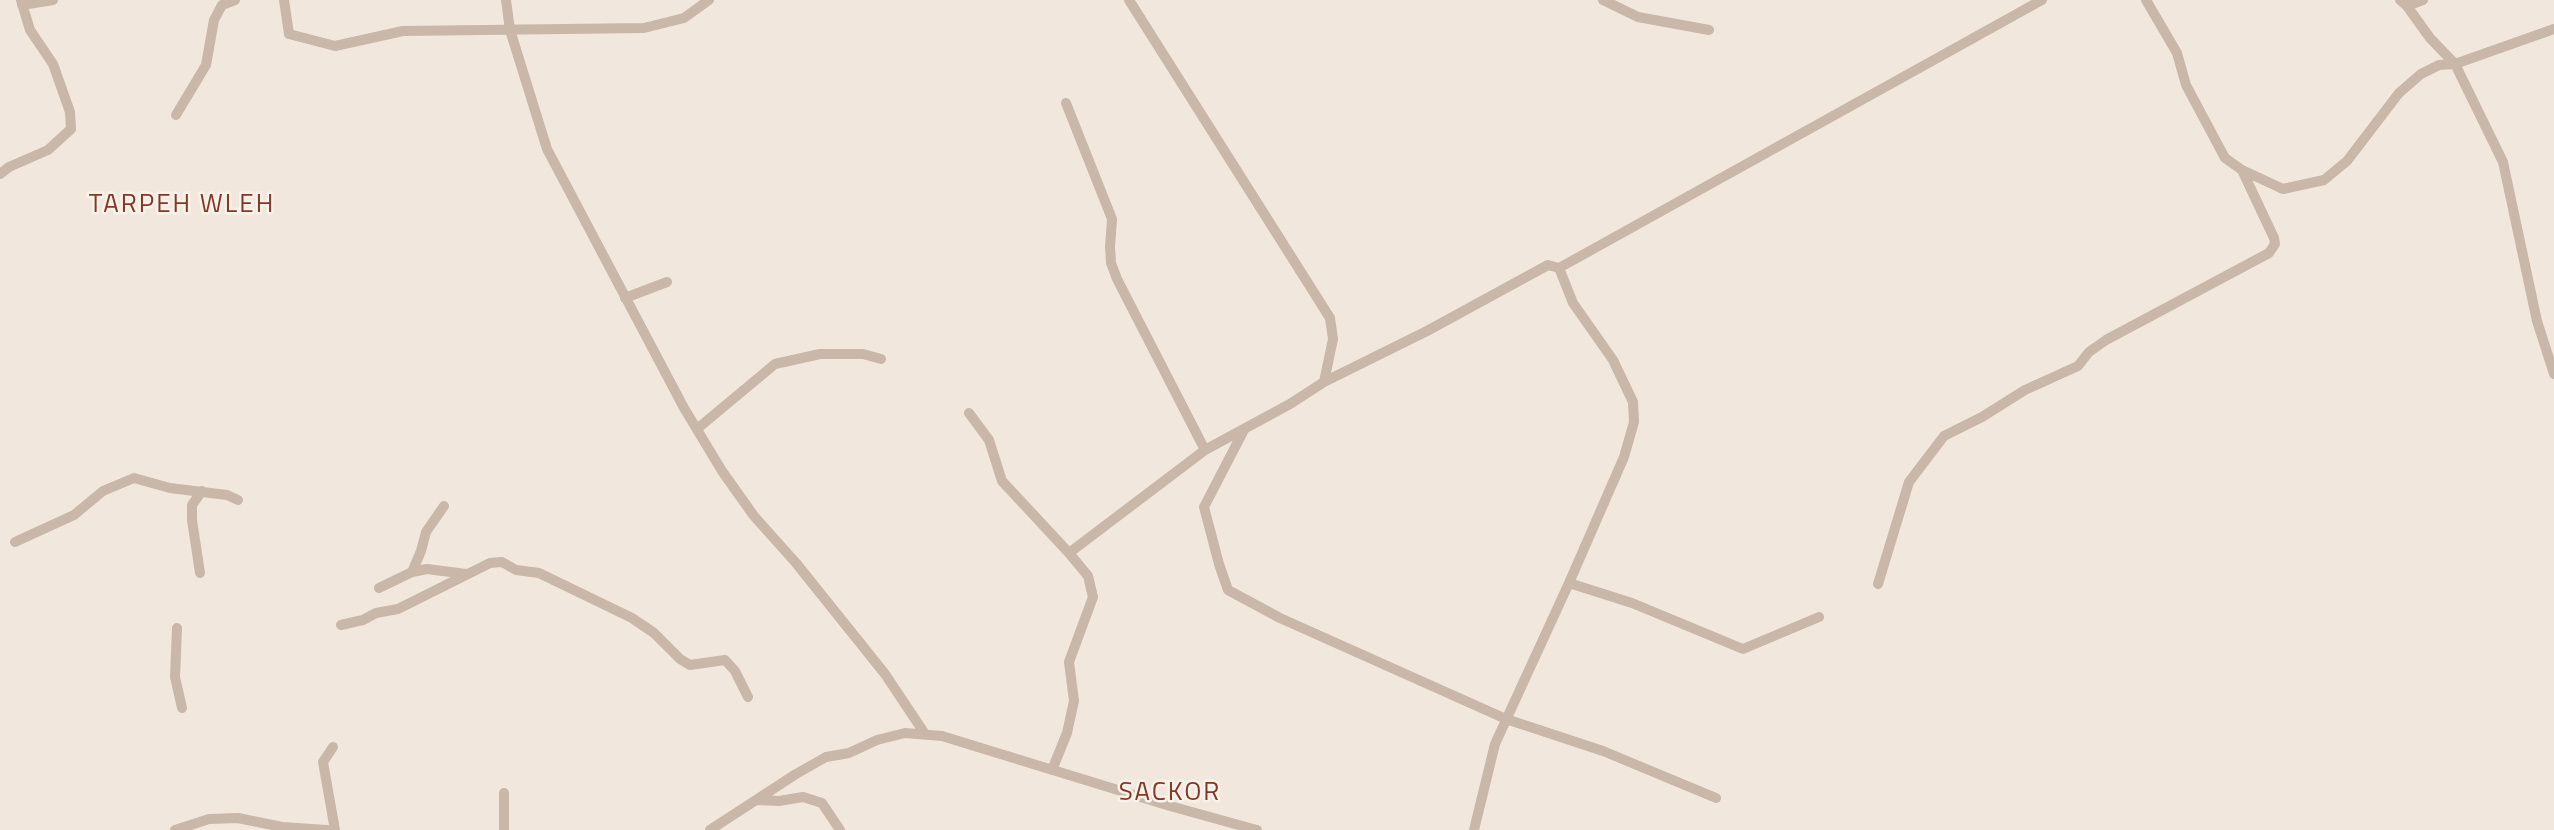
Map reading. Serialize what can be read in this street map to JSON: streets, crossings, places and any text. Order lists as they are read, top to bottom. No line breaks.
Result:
{"districts":["TARPEH WLEH","SACKOR"]}
